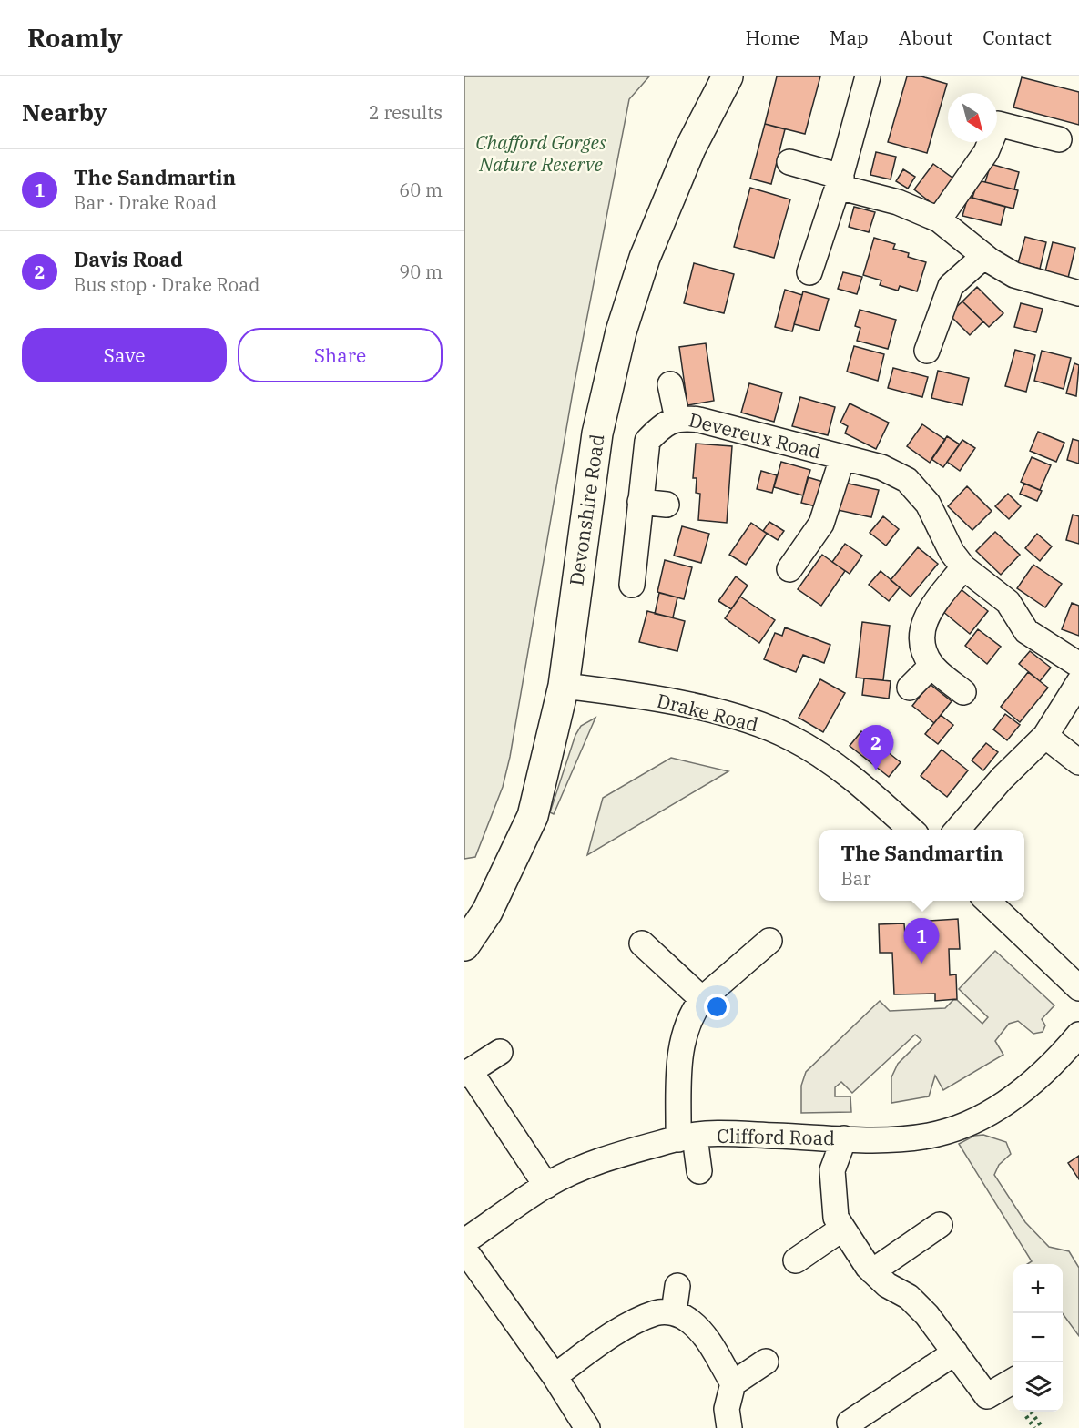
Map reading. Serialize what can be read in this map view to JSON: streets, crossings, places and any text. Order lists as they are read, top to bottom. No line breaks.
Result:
{"streets":{"main road":["Devonshire Road"],"street":["Devereux Road","Drake Road","Clifford Road"]},"crossings":[["Devonshire Road","Drake Road"]],"parks":["Chafford Gorges Nature Reserve"],"north":"bottom right","page":{"header":"Roamly","nav":["Home","Map","About","Contact"],"heading":["Nearby","2 results"],"list":[{"mark":"1","name":"The Sandmartin","note":"Bar · Drake Road","value":"60 m"},{"mark":"2","name":"Davis Road","note":"Bus stop · Drake Road","value":"90 m"}],"buttons":["Save","Share"],"pins":["2","1"],"popup":["The Sandmartin","Bar"],"map_buttons":["+","−"]}}
